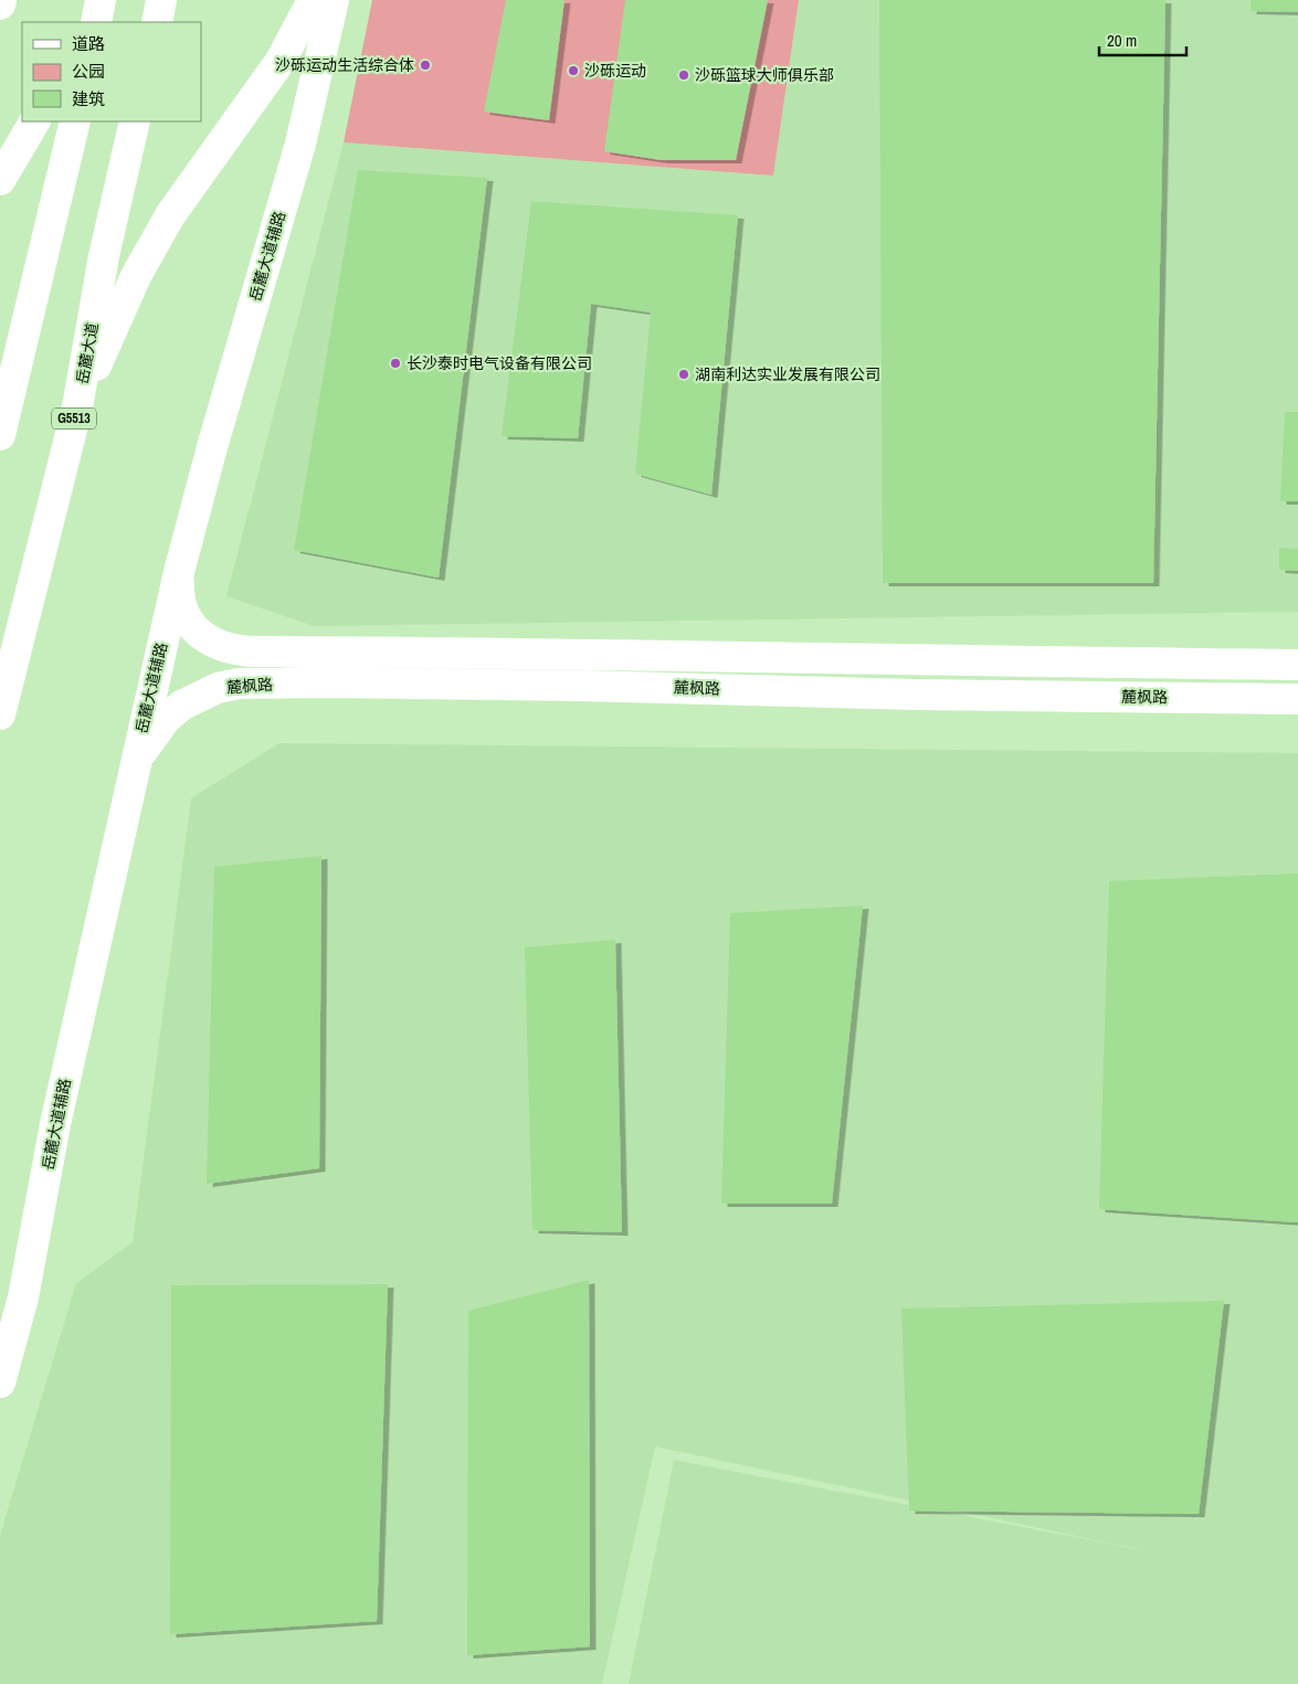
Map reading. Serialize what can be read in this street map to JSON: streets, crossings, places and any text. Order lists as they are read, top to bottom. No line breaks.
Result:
{"streets":{"main road":["岳麓大道辅路","岳麓大道","G5513","麓枫路"]},"crossings":[["岳麓大道辅路","麓枫路"]],"places":["沙砾运动生活综合体","沙砾运动","沙砾篮球大师俱乐部","长沙泰时电气设备有限公司","湖南利达实业发展有限公司"],"legend":["道路","公园","建筑"],"scale_bar":"20 m"}
